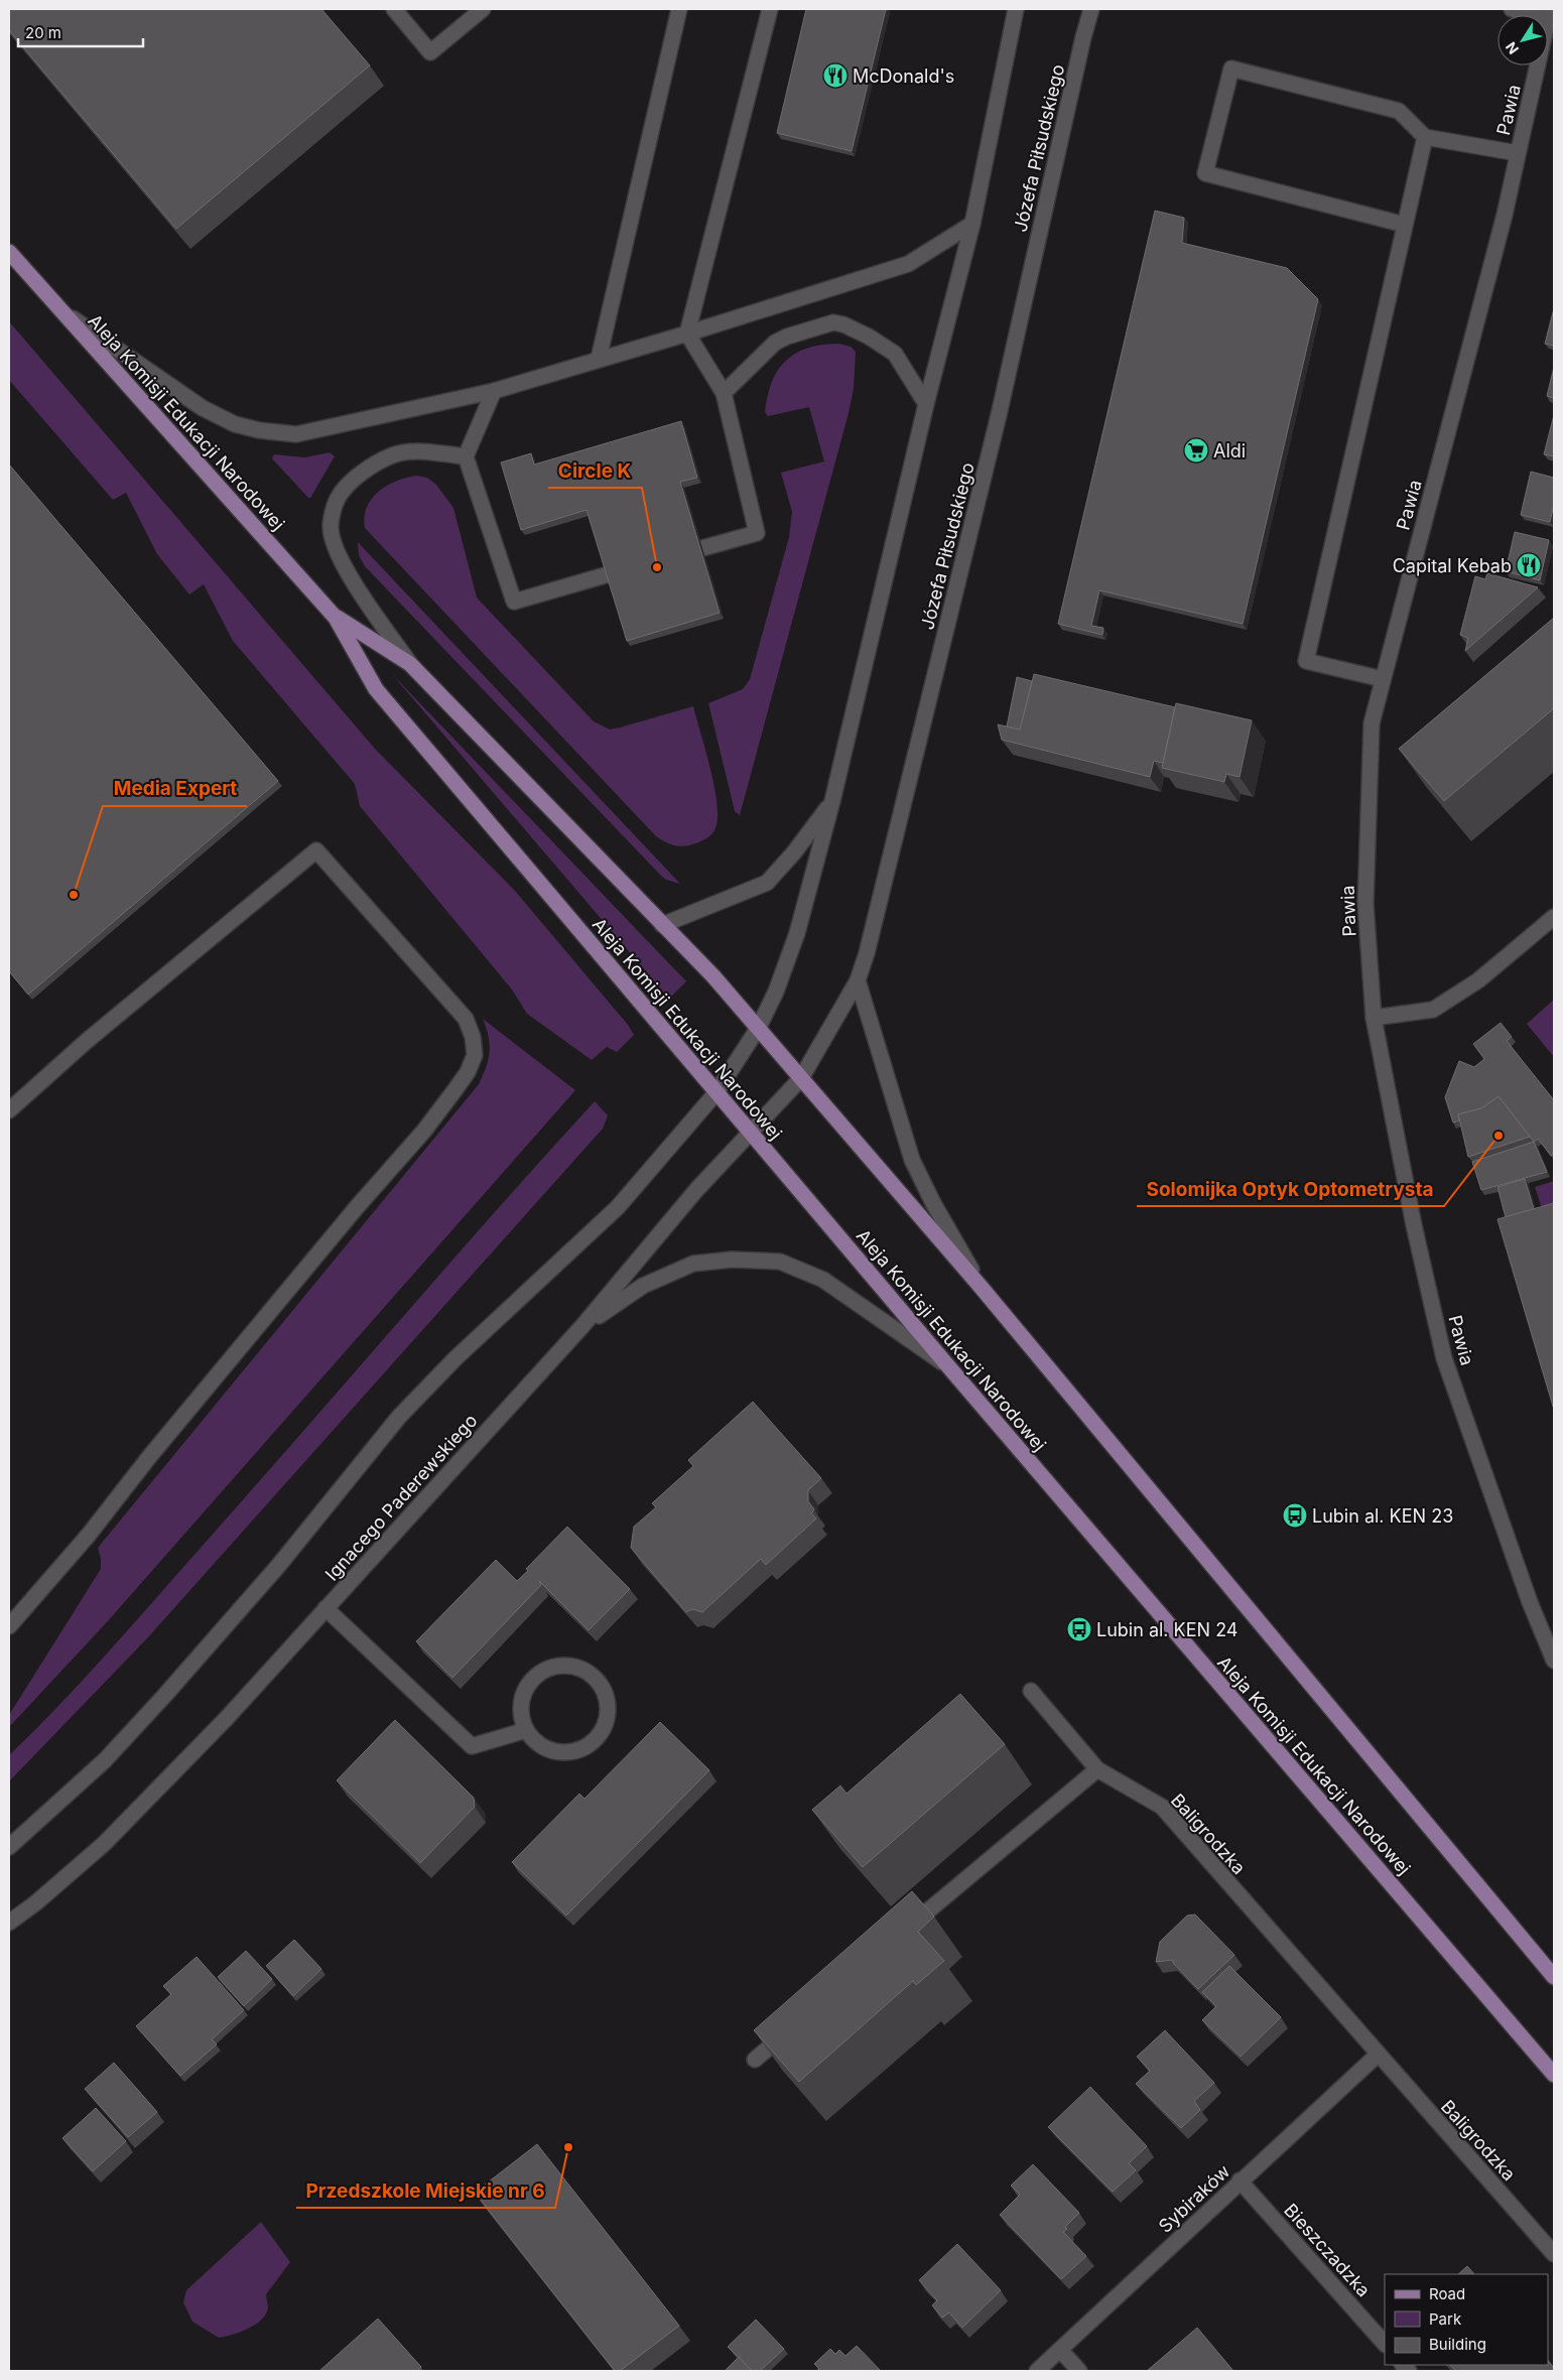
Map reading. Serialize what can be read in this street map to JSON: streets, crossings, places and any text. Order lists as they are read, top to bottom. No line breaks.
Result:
{"streets":{"main road":["Aleja Komisji Edukacji Narodowej"],"street":["Pawia","Józefa Piłsudskiego","Ignacego Paderewskiego","Baligrodzka","Sybiraków","Bieszczadzka"]},"crossings":[["Józefa Piłsudskiego","Aleja Komisji Edukacji Narodowej"],["Józefa Piłsudskiego","Ignacego Paderewskiego"],["Aleja Komisji Edukacji Narodowej","Ignacego Paderewskiego"],["Baligrodzka","Sybiraków"],["Sybiraków","Bieszczadzka"]],"places":{"restaurant":["McDonald's","Capital Kebab"],"supermarket":["Aldi"],"other":["Circle K","Media Expert","Solomijka Optyk Optometrysta","Przedszkole Miejskie nr 6"],"bus stop":["Lubin al. KEN 23","Lubin al. KEN 24"]},"legend":["Road","Park","Building"],"scale_bar":"20 m","north":"bottom left"}
